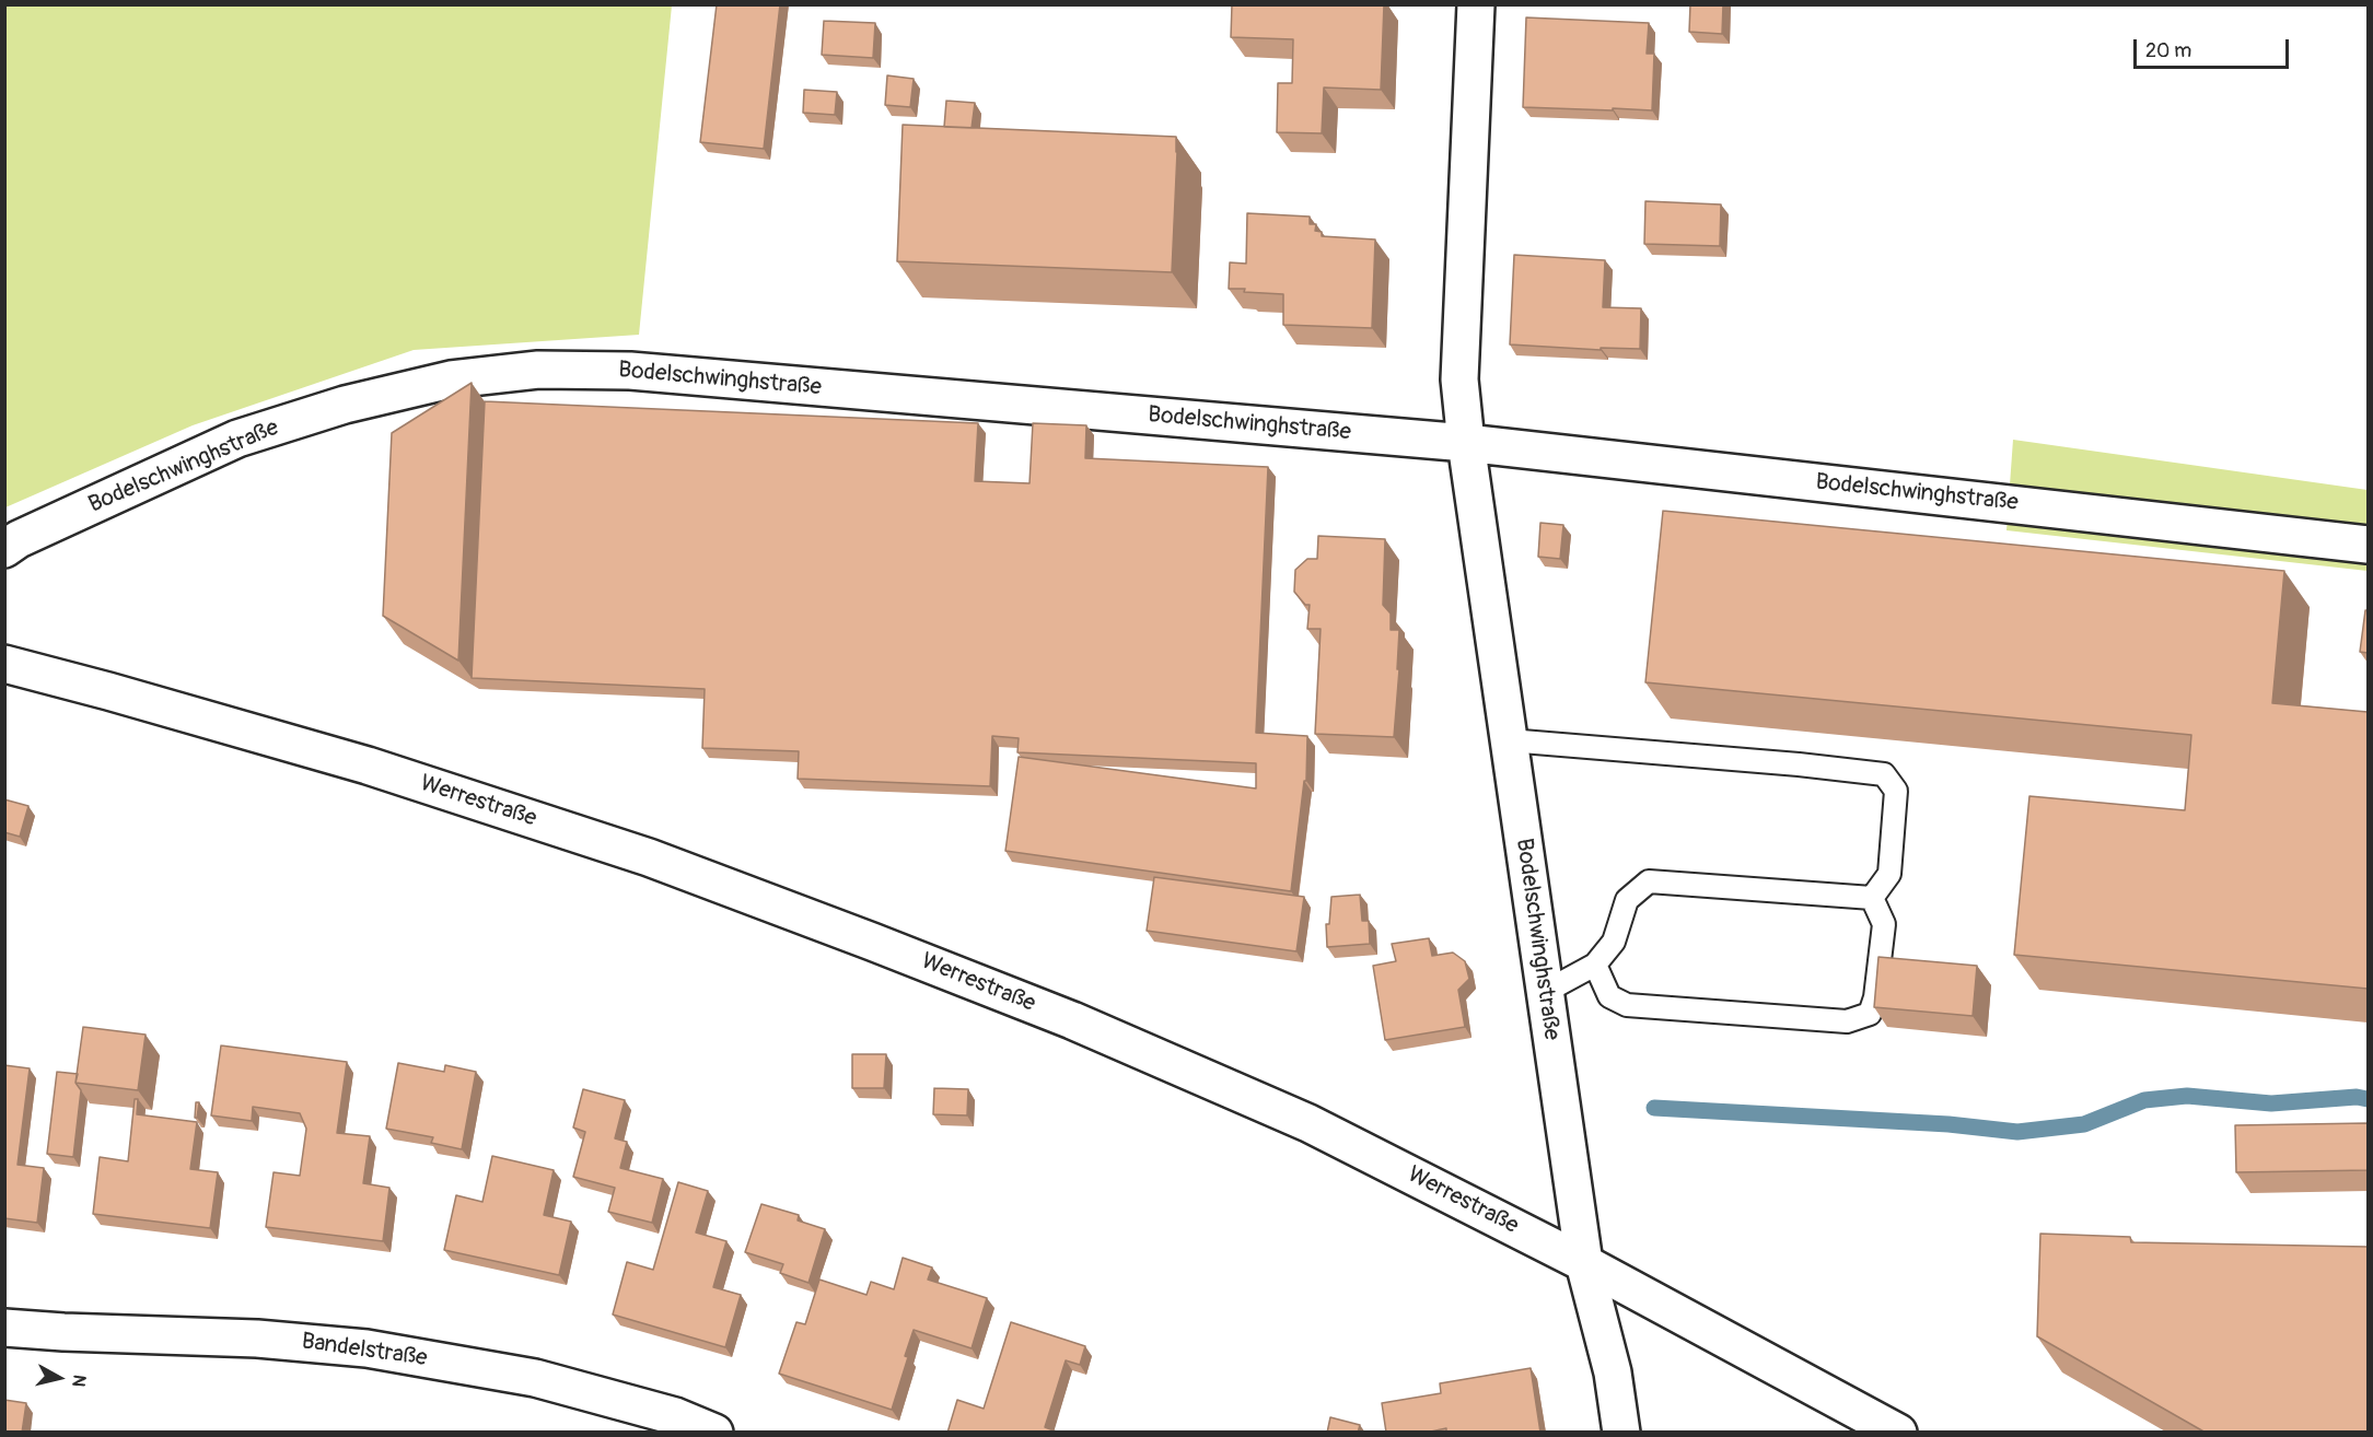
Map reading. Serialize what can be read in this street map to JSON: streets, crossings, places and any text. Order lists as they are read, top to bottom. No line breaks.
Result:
{"streets":{"street":["Bodelschwinghstraße","Werrestraße","Bandelstraße"]},"crossings":[["Bodelschwinghstraße","Werrestraße"]],"scale_bar":"20 m","north":"right"}
